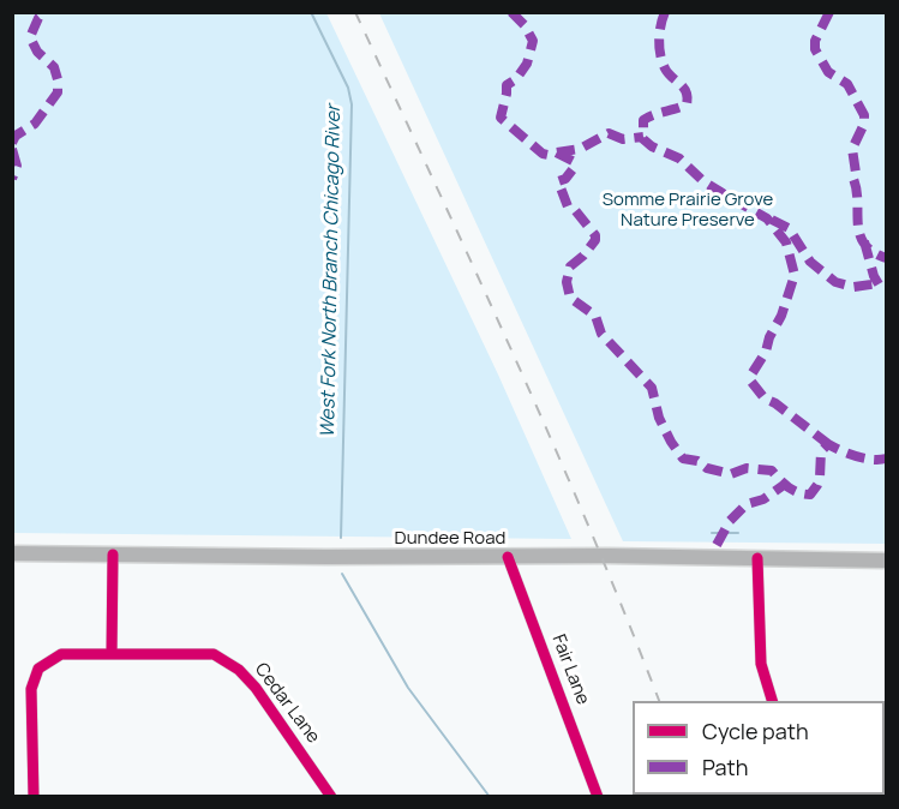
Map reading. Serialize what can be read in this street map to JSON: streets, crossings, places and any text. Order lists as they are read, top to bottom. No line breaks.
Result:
{"streets":{"main road":["Dundee Road"],"street":["Fair Lane","Cedar Lane"]},"crossings":[["Dundee Road","Fair Lane"]],"water":["West Fork North Branch Chicago River"],"parks":["Somme Prairie Grove Nature Preserve"],"legend":["Cycle path","Path"]}
